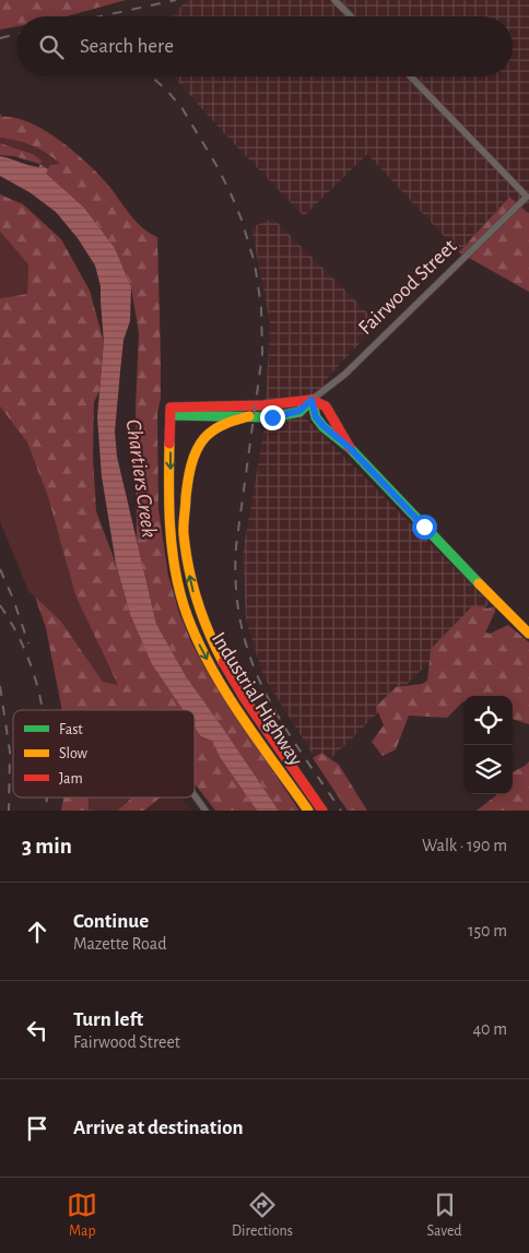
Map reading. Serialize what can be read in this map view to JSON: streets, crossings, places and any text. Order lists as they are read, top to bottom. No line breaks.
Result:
{"streets":{"street":["Fairwood Street","Industrial Highway"]},"crossings":[["Fairwood Street","Industrial Highway"]],"water":["Chartiers Creek"],"legend":["Fast","Slow","Jam"],"page":{"search":"Search here","heading":["3 min","Walk · 190 m"],"list":[["Continue","Mazette Road","150 m"],["Turn left","Fairwood Street","40 m"],"Arrive at destination"],"nav":["Map","Directions","Saved"]}}
